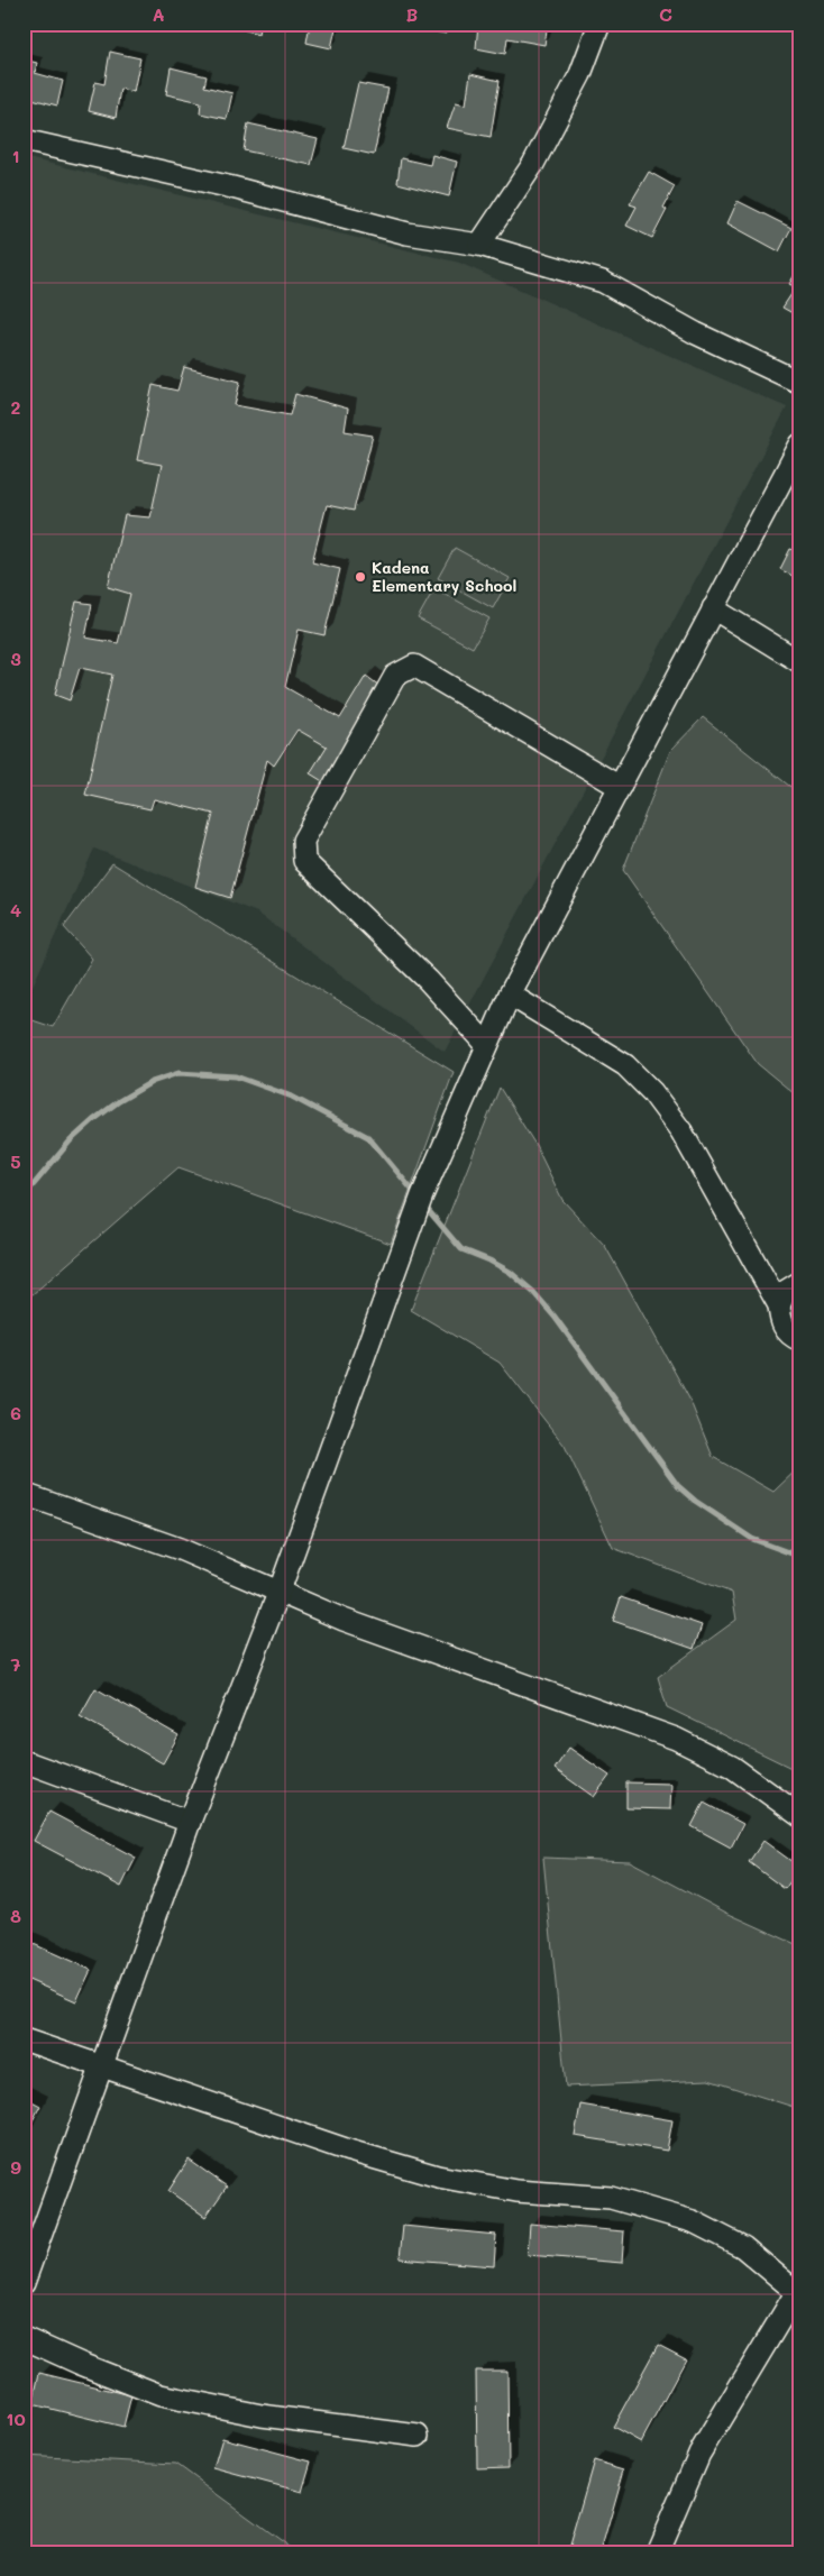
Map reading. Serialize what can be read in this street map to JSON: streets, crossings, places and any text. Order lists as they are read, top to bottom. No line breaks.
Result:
{"places":["Kadena Elementary School"],"grid":{"columns":["A","B","C"],"rows":["1","2","3","4","5","6","7","8","9","10"]}}
